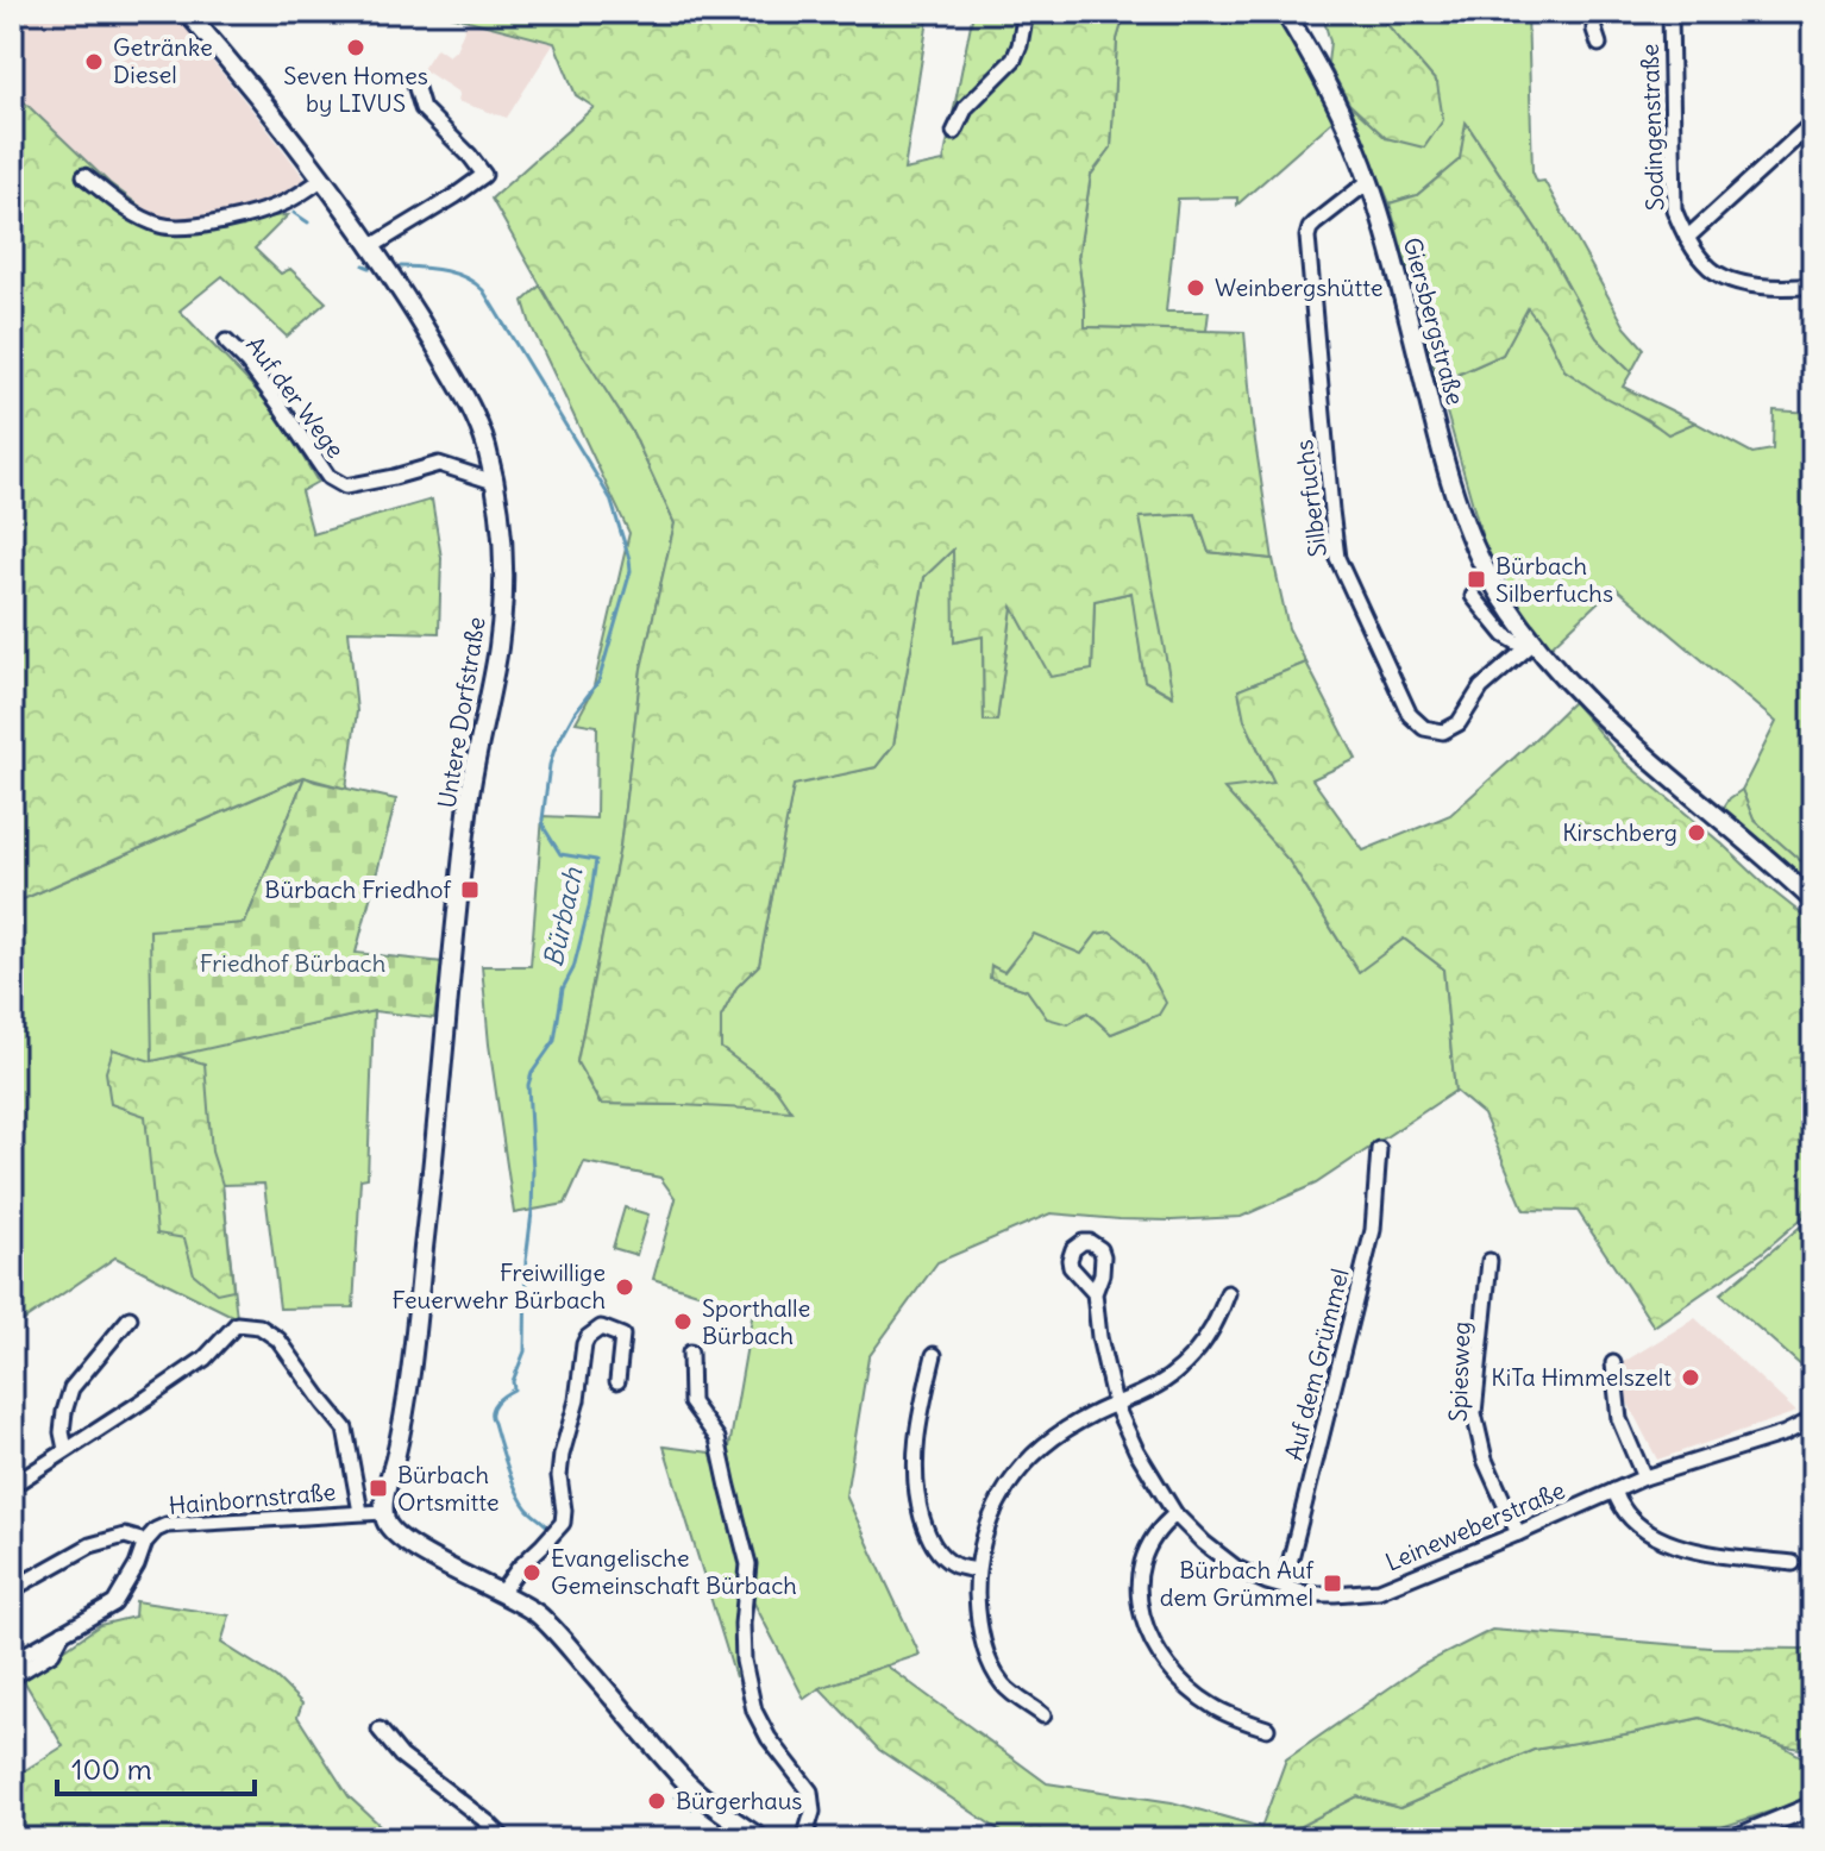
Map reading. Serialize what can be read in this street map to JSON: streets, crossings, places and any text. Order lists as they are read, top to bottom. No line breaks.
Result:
{"streets":{"street":["Sodingenstraße","Giersbergstraße","Auf der Wege","Silberfuchs","Untere Dorfstraße","Auf dem Grümmel","Spiesweg","Hainbornstraße","Leineweberstraße"]},"crossings":[["Giersbergstraße","Silberfuchs"],["Auf der Wege","Untere Dorfstraße"],["Untere Dorfstraße","Hainbornstraße"],["Auf dem Grümmel","Leineweberstraße"],["Spiesweg","Leineweberstraße"]],"water":["Bürbach"],"parks":["Friedhof Bürbach"],"places":{"other":["Seven Homes by LIVUS","Getränke Diesel","Weinbergshütte","Kirschberg","Freiwillige Feuerwehr Bürbach","Sporthalle Bürbach","KiTa Himmelszelt","Evangelische Gemeinschaft Bürbach","Bürgerhaus"],"transit":["Bürbach Silberfuchs","Bürbach Friedhof","Bürbach Ortsmitte","Bürbach Auf dem Grümmel"]},"scale_bar":"100 m"}
